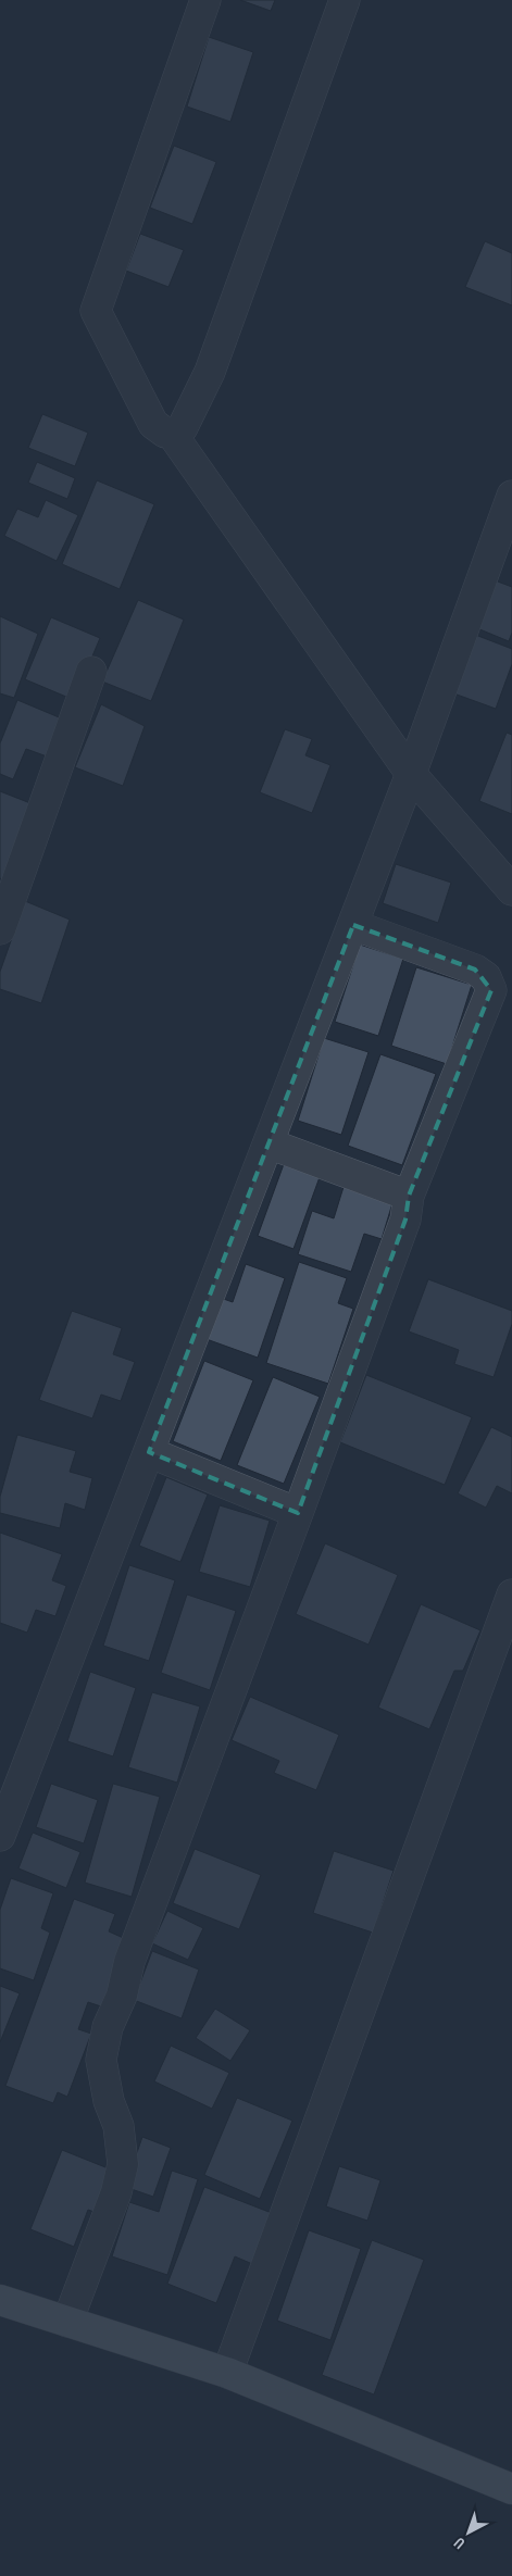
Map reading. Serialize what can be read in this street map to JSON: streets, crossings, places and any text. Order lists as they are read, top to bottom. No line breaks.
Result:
{"north":"bottom left"}
